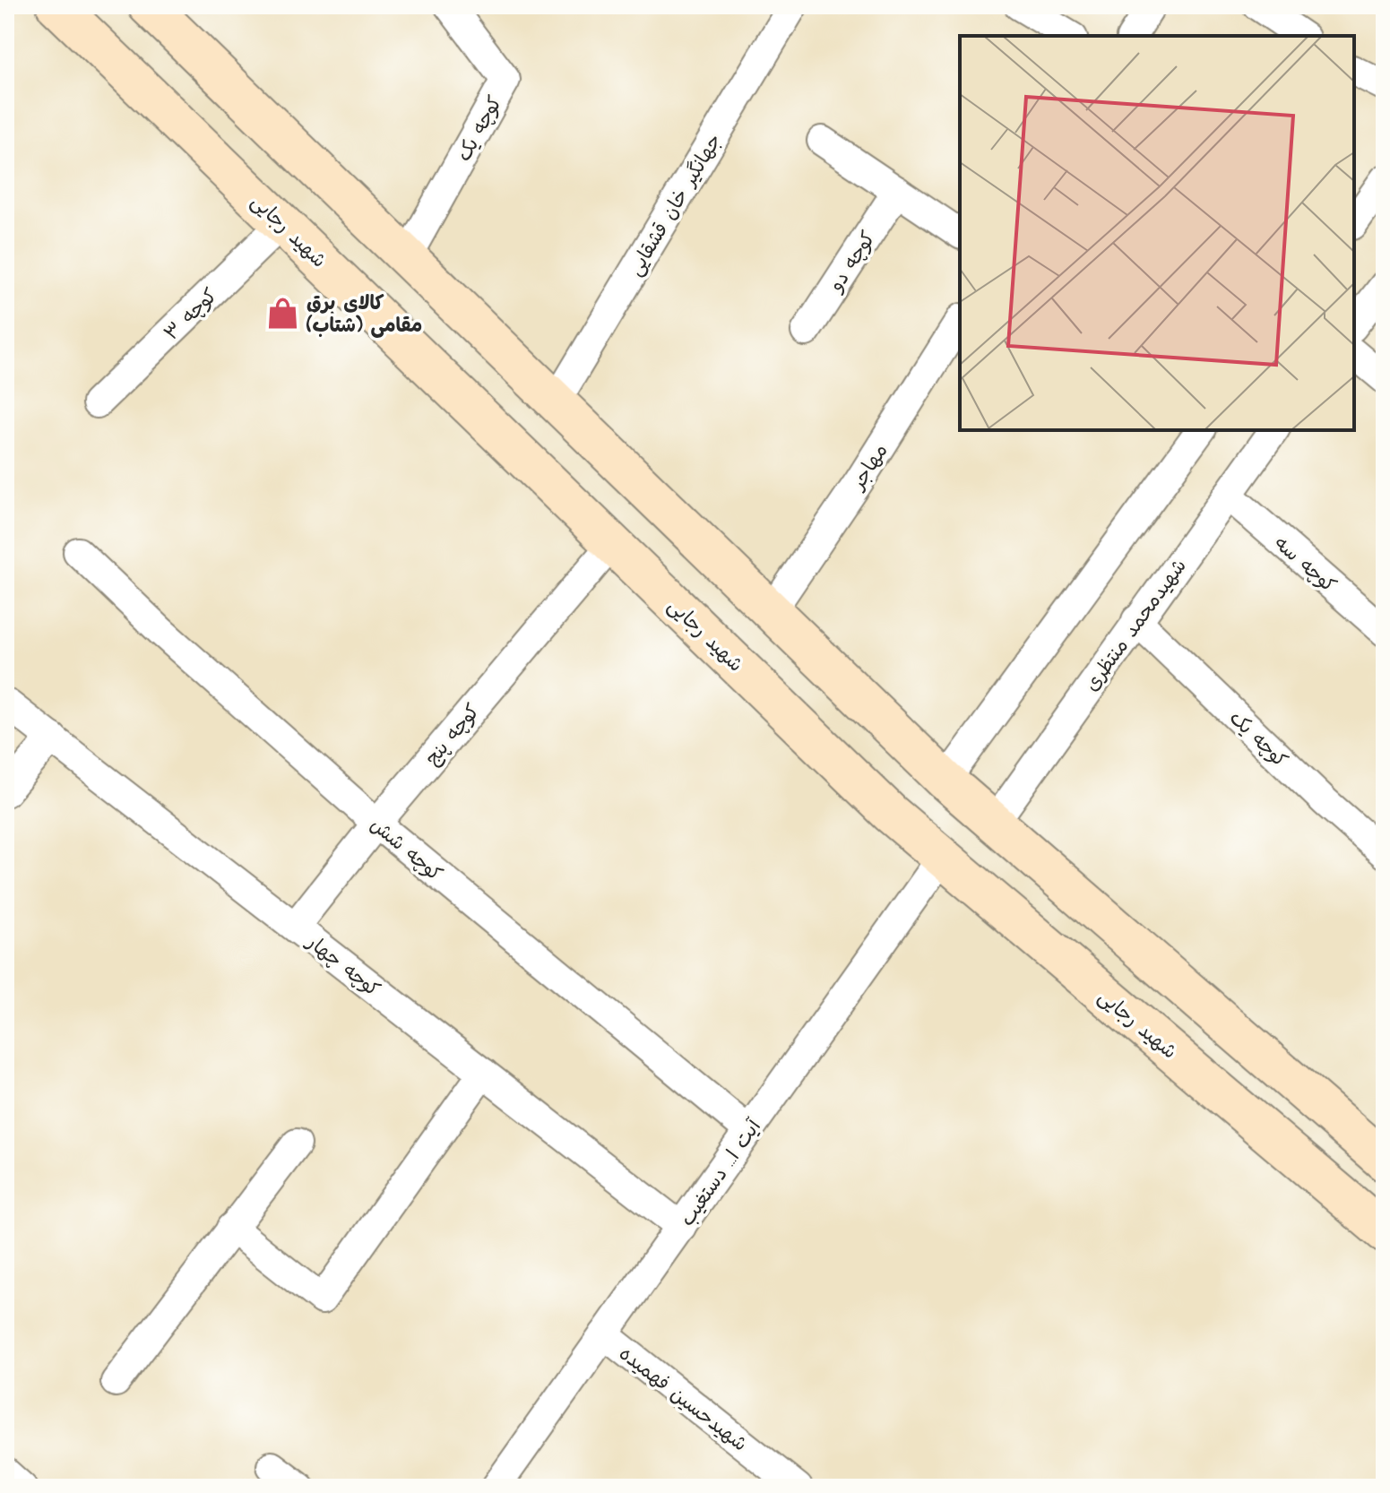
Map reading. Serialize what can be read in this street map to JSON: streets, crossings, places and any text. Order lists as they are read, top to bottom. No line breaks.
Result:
{"streets":{"main road":["شهید رجایی"],"street":["کوچه یک","جهانگیر خان قشقایی","کوچه دو","کوچه ۳","مهاجر","کوچه سه","شهیدمحمد منتظری","کوچه پنج","کوچه شش","کوچه چهار","آیت ا... دستغیب","شهیدحسین فهمیده"]},"crossings":[["کوچه یک","شهیدمحمد منتظری"],["شهید رجایی","کوچه ۳"],["شهید رجایی","کوچه پنج"],["شهید رجایی","آیت ا... دستغیب"],["کوچه سه","شهیدمحمد منتظری"],["کوچه پنج","کوچه شش"],["کوچه پنج","کوچه چهار"],["کوچه شش","آیت ا... دستغیب"],["کوچه چهار","آیت ا... دستغیب"],["آیت ا... دستغیب","شهیدحسین فهمیده"]],"places":{"shop":["کالای برق مقامی (شتاب)"]}}
